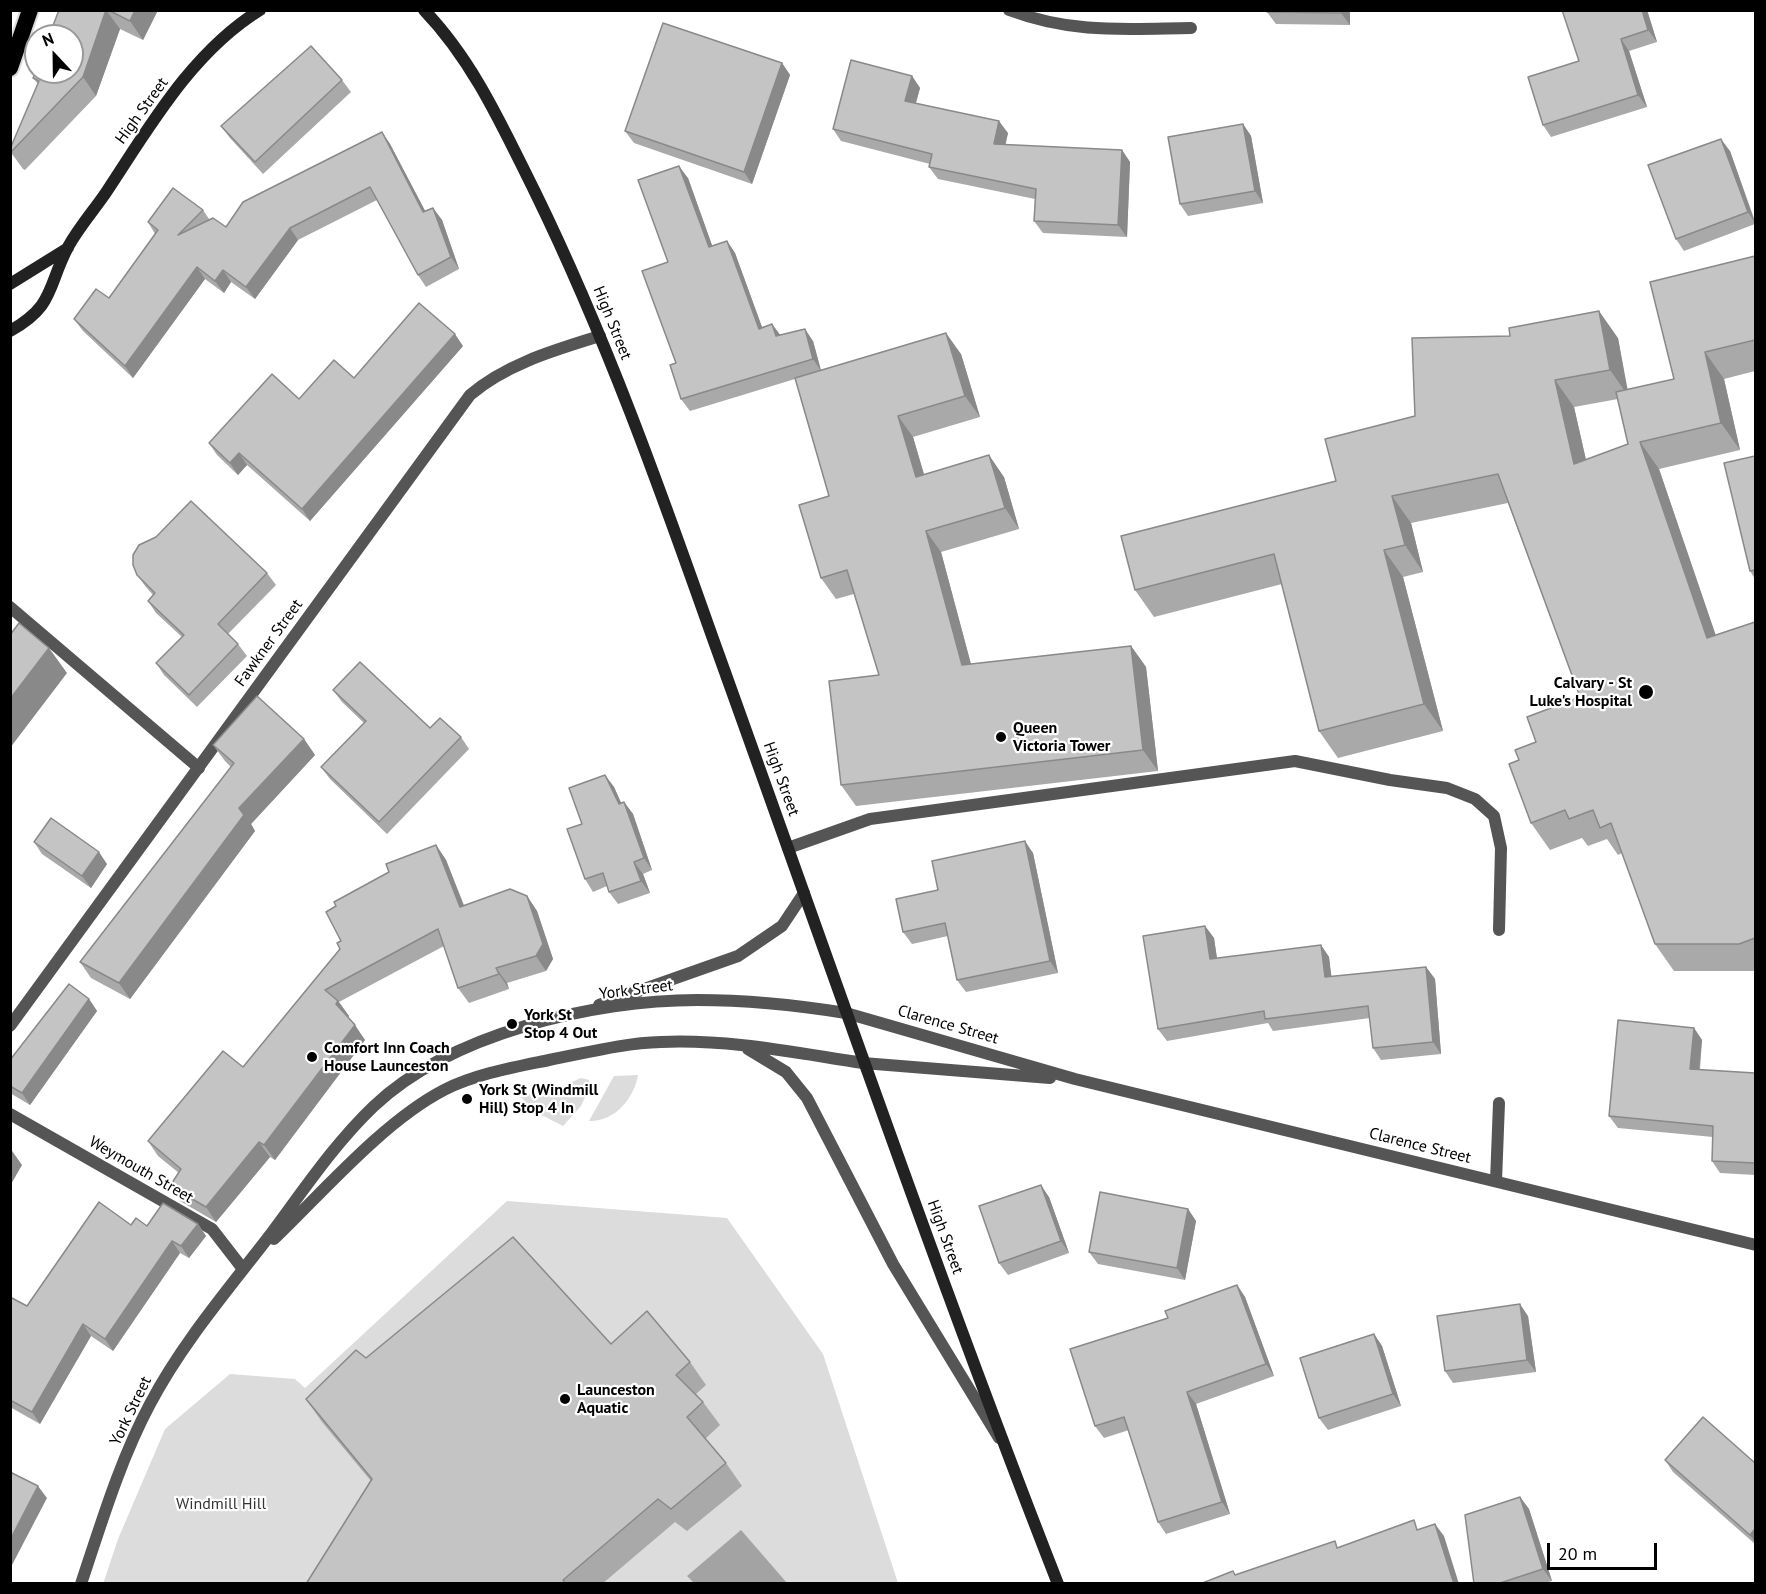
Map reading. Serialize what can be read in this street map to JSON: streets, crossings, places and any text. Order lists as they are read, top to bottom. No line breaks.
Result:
{"streets":{"main road":["High Street"],"street":["Fawkner Street","York Street","Clarence Street","Weymouth Street"]},"crossings":[["High Street","Fawkner Street"],["High Street","York Street"],["High Street","Clarence Street"],["York Street","Clarence Street"],["York Street","Weymouth Street"]],"parks":["Windmill Hill"],"places":["Calvary - St Luke's Hospital","Queen Victoria Tower","York St Stop 4 Out","Comfort Inn Coach House Launceston","York St (Windmill Hill) Stop 4 In","Launceston Aquatic"],"scale_bar":"20 m","north":"top"}
